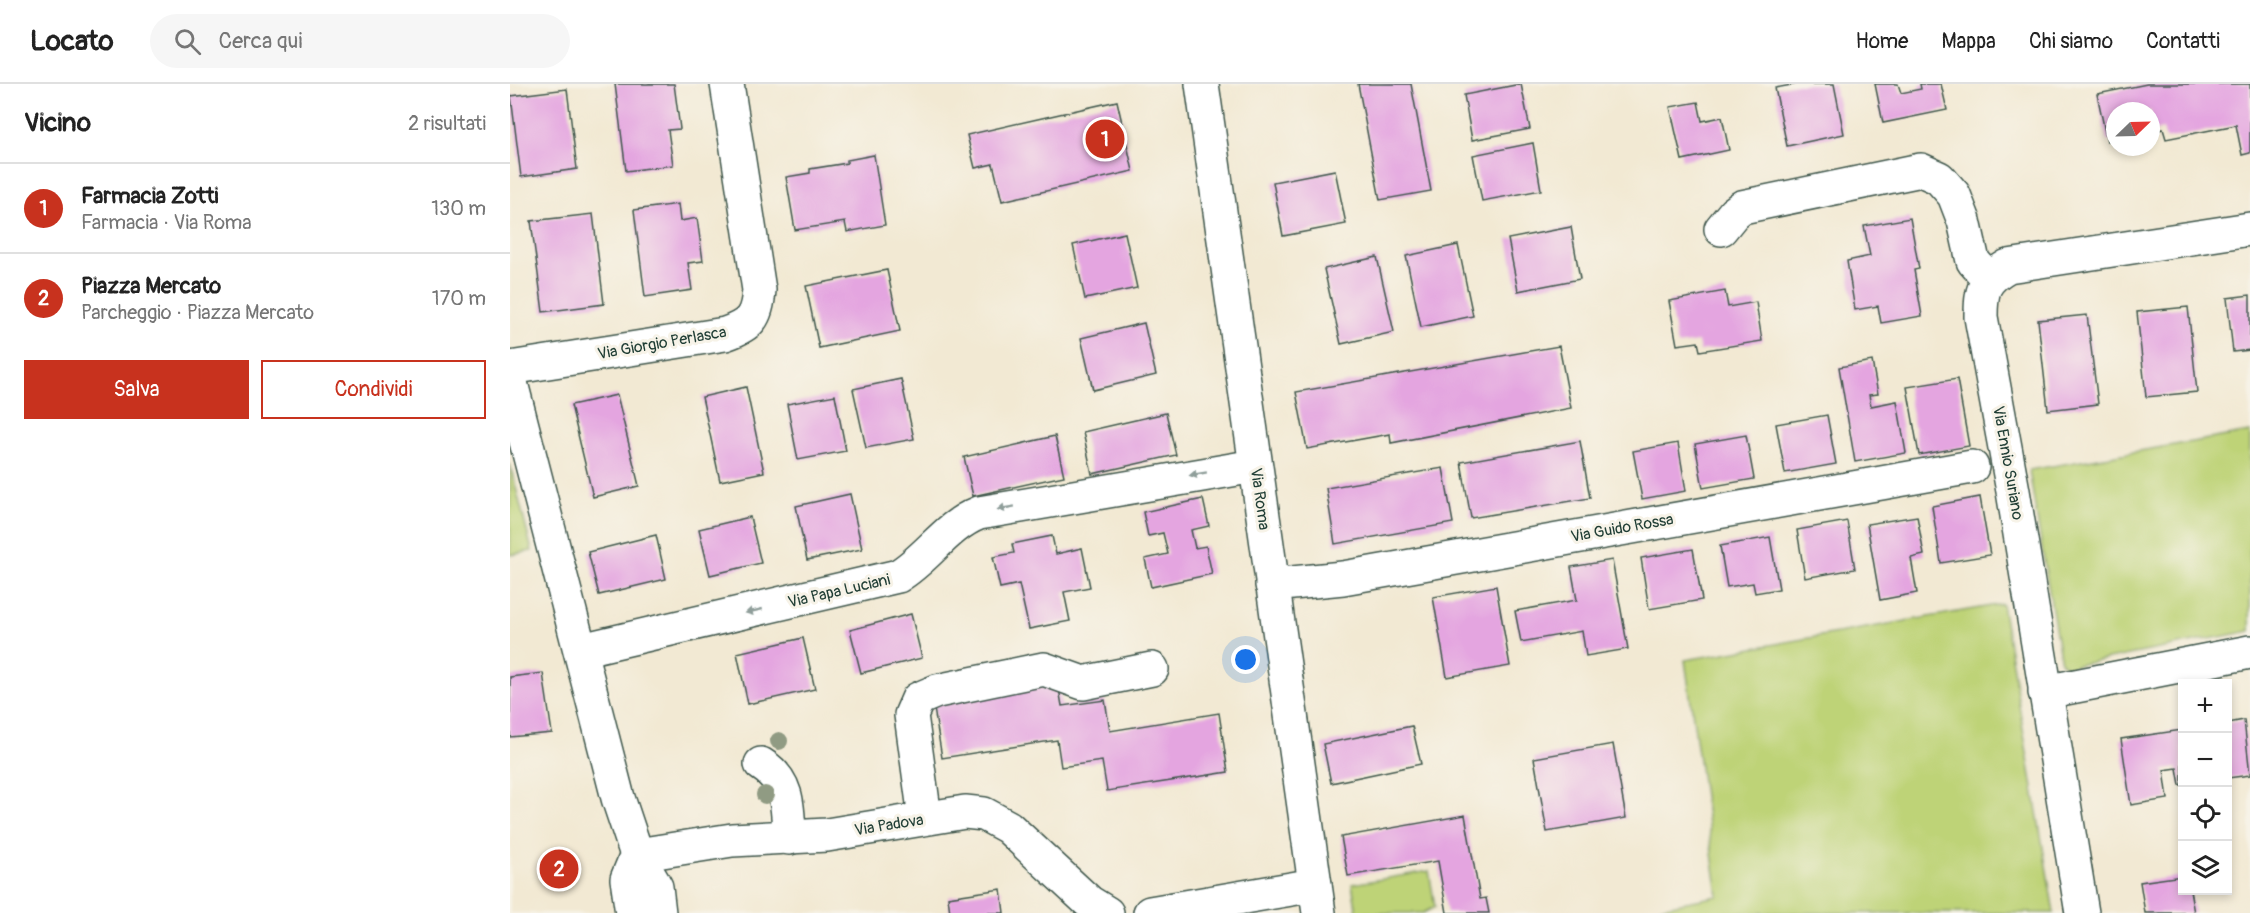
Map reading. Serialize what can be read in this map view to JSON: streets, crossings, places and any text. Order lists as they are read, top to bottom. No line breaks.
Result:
{"streets":{"street":["Via Giorgio Perlasca","Via Ennio Suriano","Via Roma","Via Guido Rossa","Via Papa Luciani","Via Padova"]},"crossings":[["Via Roma","Via Guido Rossa"],["Via Roma","Via Papa Luciani"]],"one_way":["Via Papa Luciani"],"north":"top right","page":{"header":"Locato","search":"Cerca qui","nav":["Home","Mappa","Chi siamo","Contatti"],"heading":["Vicino","2 risultati"],"pins":["1","2"],"list":[{"mark":"1","name":"Farmacia Zotti","note":"Farmacia · Via Roma","value":"130 m"},{"mark":"2","name":"Piazza Mercato","note":"Parcheggio · Piazza Mercato","value":"170 m"}],"buttons":["Salva","Condividi"],"map_buttons":["+","−"]}}
